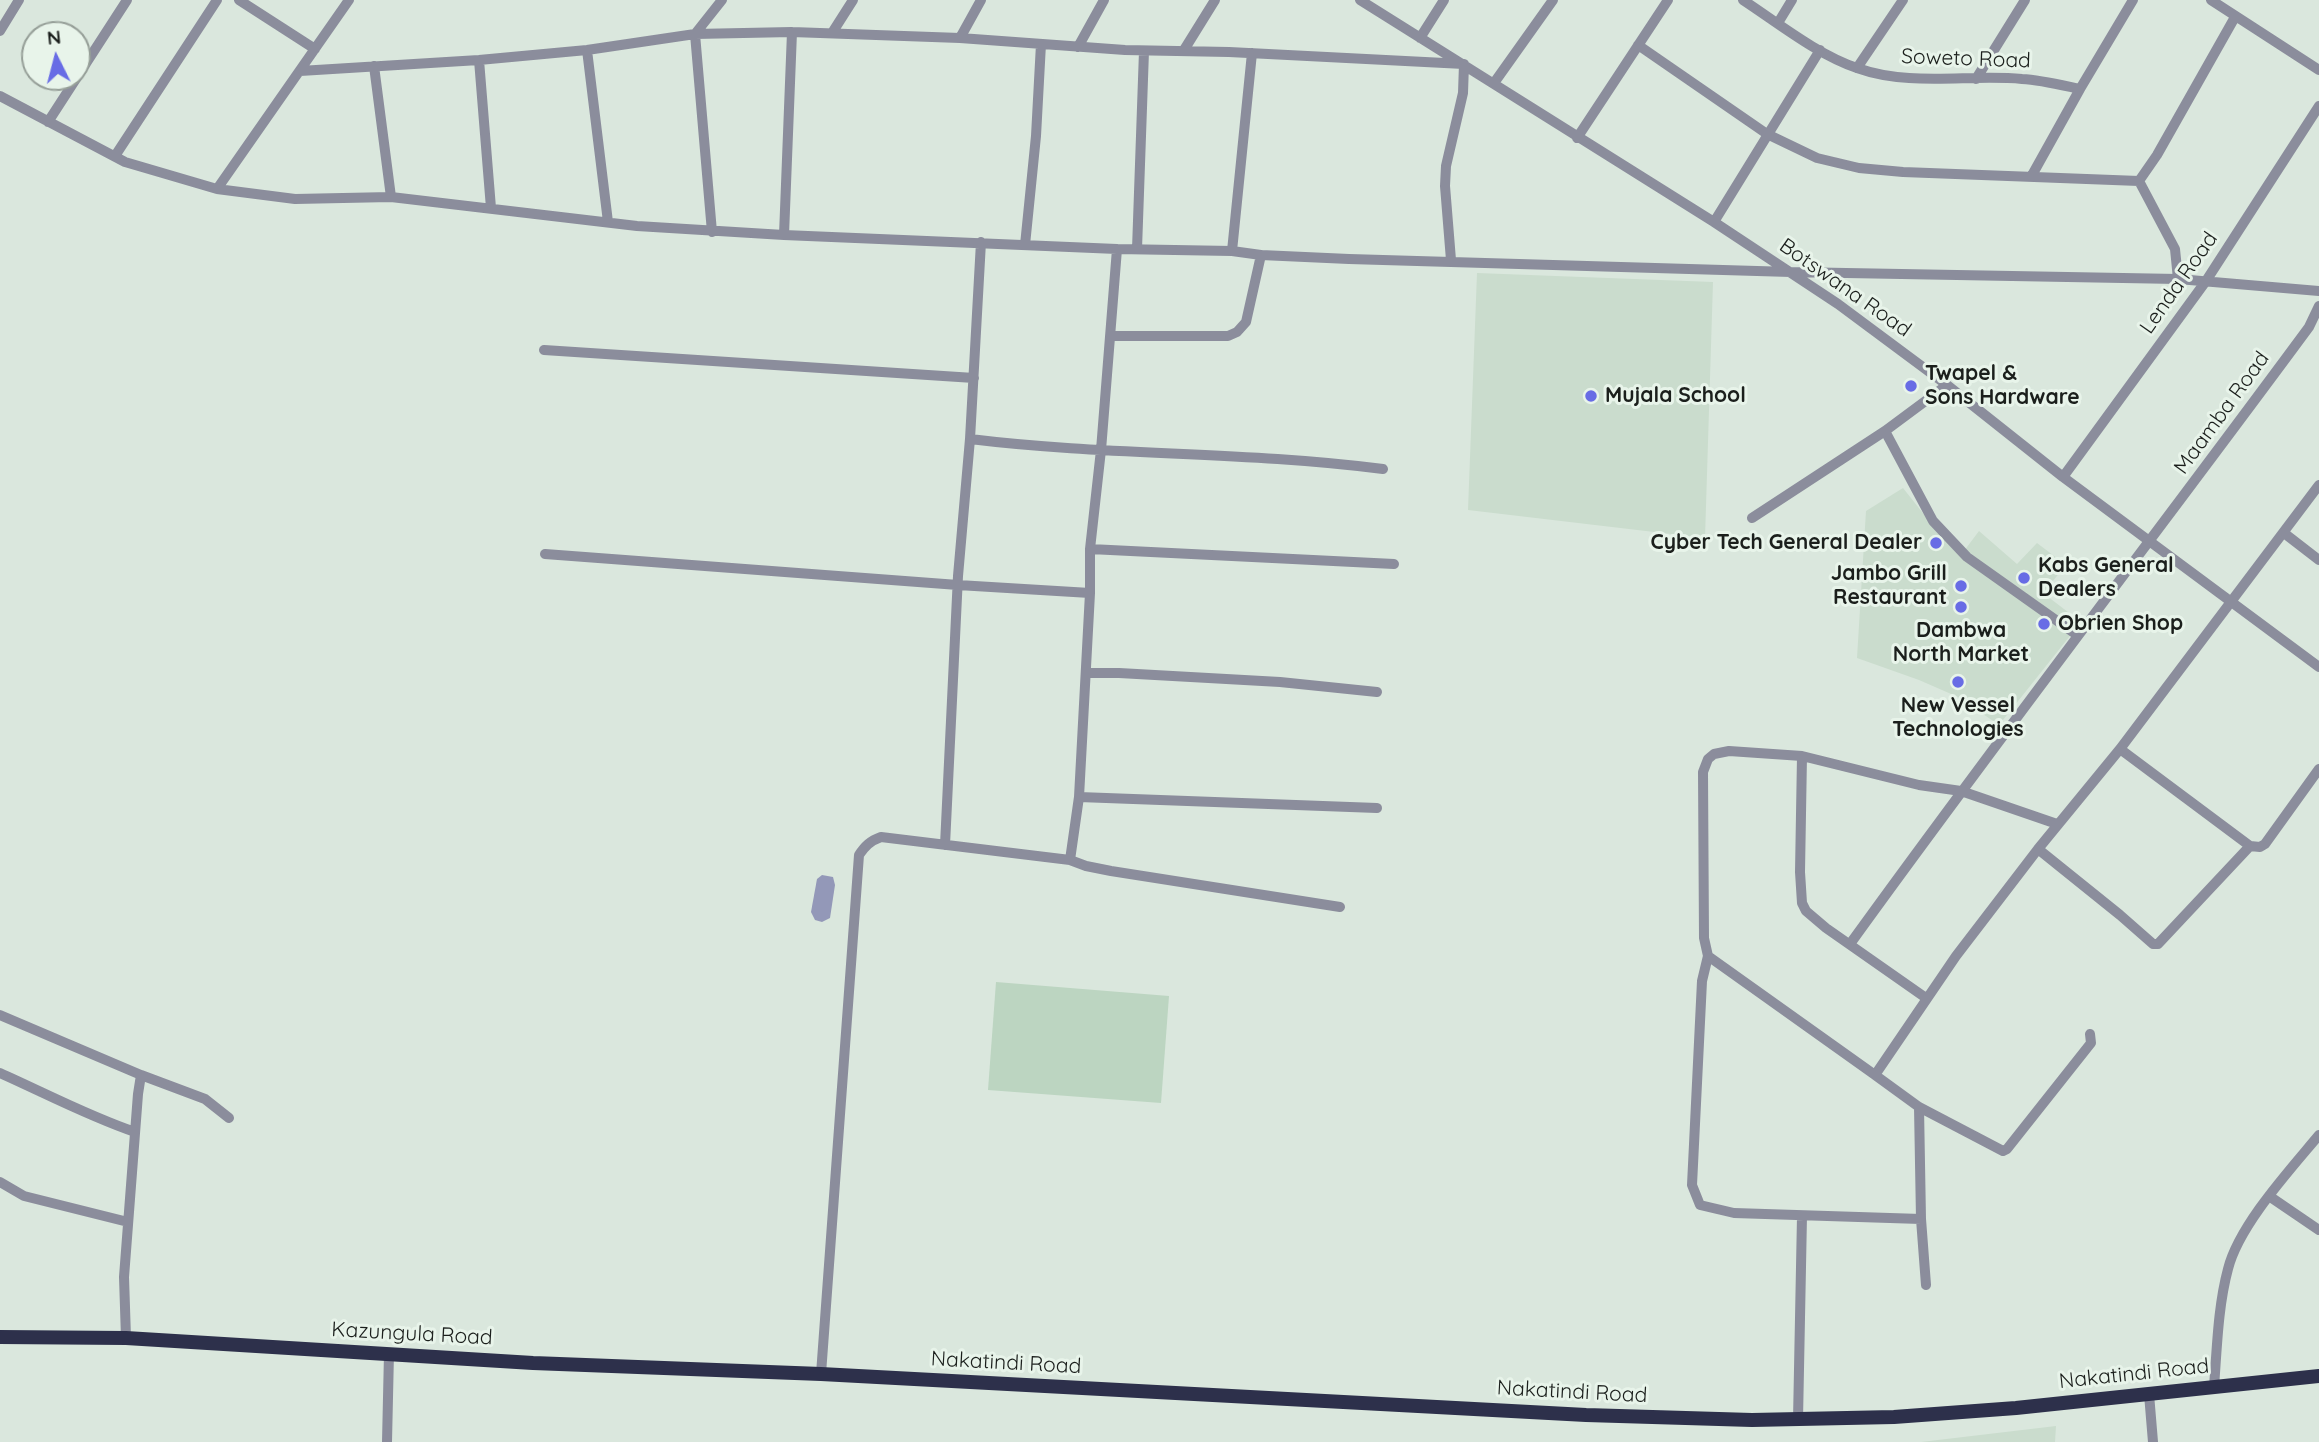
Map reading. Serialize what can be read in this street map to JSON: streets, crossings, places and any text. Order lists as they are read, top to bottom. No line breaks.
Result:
{"streets":{"highway":["Kazungula Road","Nakatindi Road"],"street":["Soweto Road","Lenda Road","Botswana Road","Maamba Road"]},"crossings":[["Lenda Road","Botswana Road"],["Botswana Road","Maamba Road"],["Kazungula Road","Nakatindi Road"]],"places":["Twapel & Sons Hardware","Mujala School","Cyber Tech General Dealer","Kabs General Dealers","Jambo Grill Restaurant","Dambwa North Market","Obrien Shop","New Vessel Technologies"],"north":"top"}
